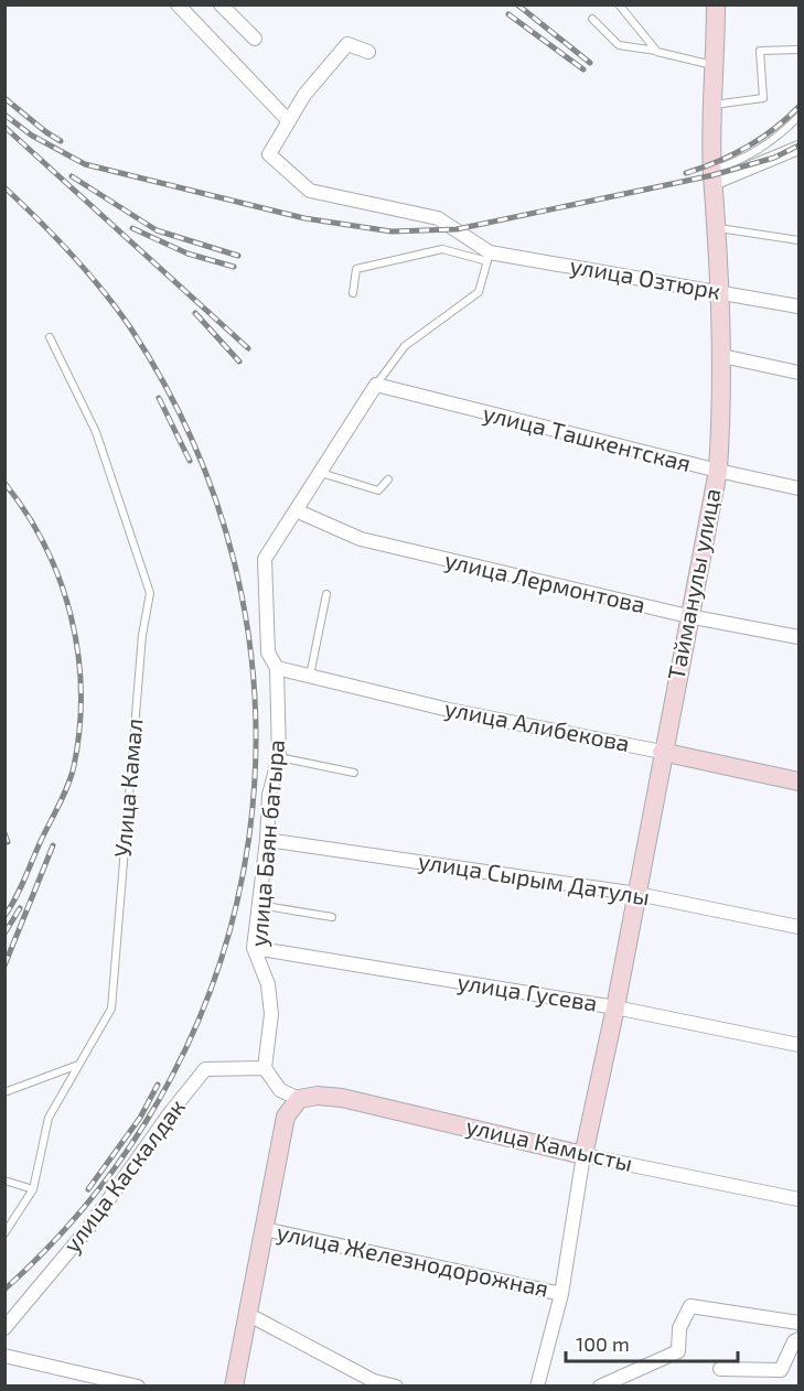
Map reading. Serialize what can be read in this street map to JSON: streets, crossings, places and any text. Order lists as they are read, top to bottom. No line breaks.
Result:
{"streets":{"street":["улица Озтюрк","улица Ташкентская","улица Лермонтова","Тайманулы улица","улица Алибекова","улица Баян батыра","улица Сырым Датулы","улица Гусева","улица Камысты","улица Каскалдак","улица Железнодорожная"],"lane":["Улица Камал"]},"crossings":[["улица Озтюрк","Тайманулы улица"],["улица Ташкентская","Тайманулы улица"],["улица Ташкентская","улица Баян батыра"],["улица Лермонтова","Тайманулы улица"],["улица Лермонтова","улица Баян батыра"],["Тайманулы улица","улица Алибекова"],["Тайманулы улица","улица Сырым Датулы"],["Тайманулы улица","улица Гусева"],["Тайманулы улица","улица Камысты"],["улица Алибекова","улица Баян батыра"],["улица Баян батыра","улица Сырым Датулы"],["улица Баян батыра","улица Гусева"],["улица Баян батыра","улица Каскалдак"]],"scale_bar":"100 m"}
